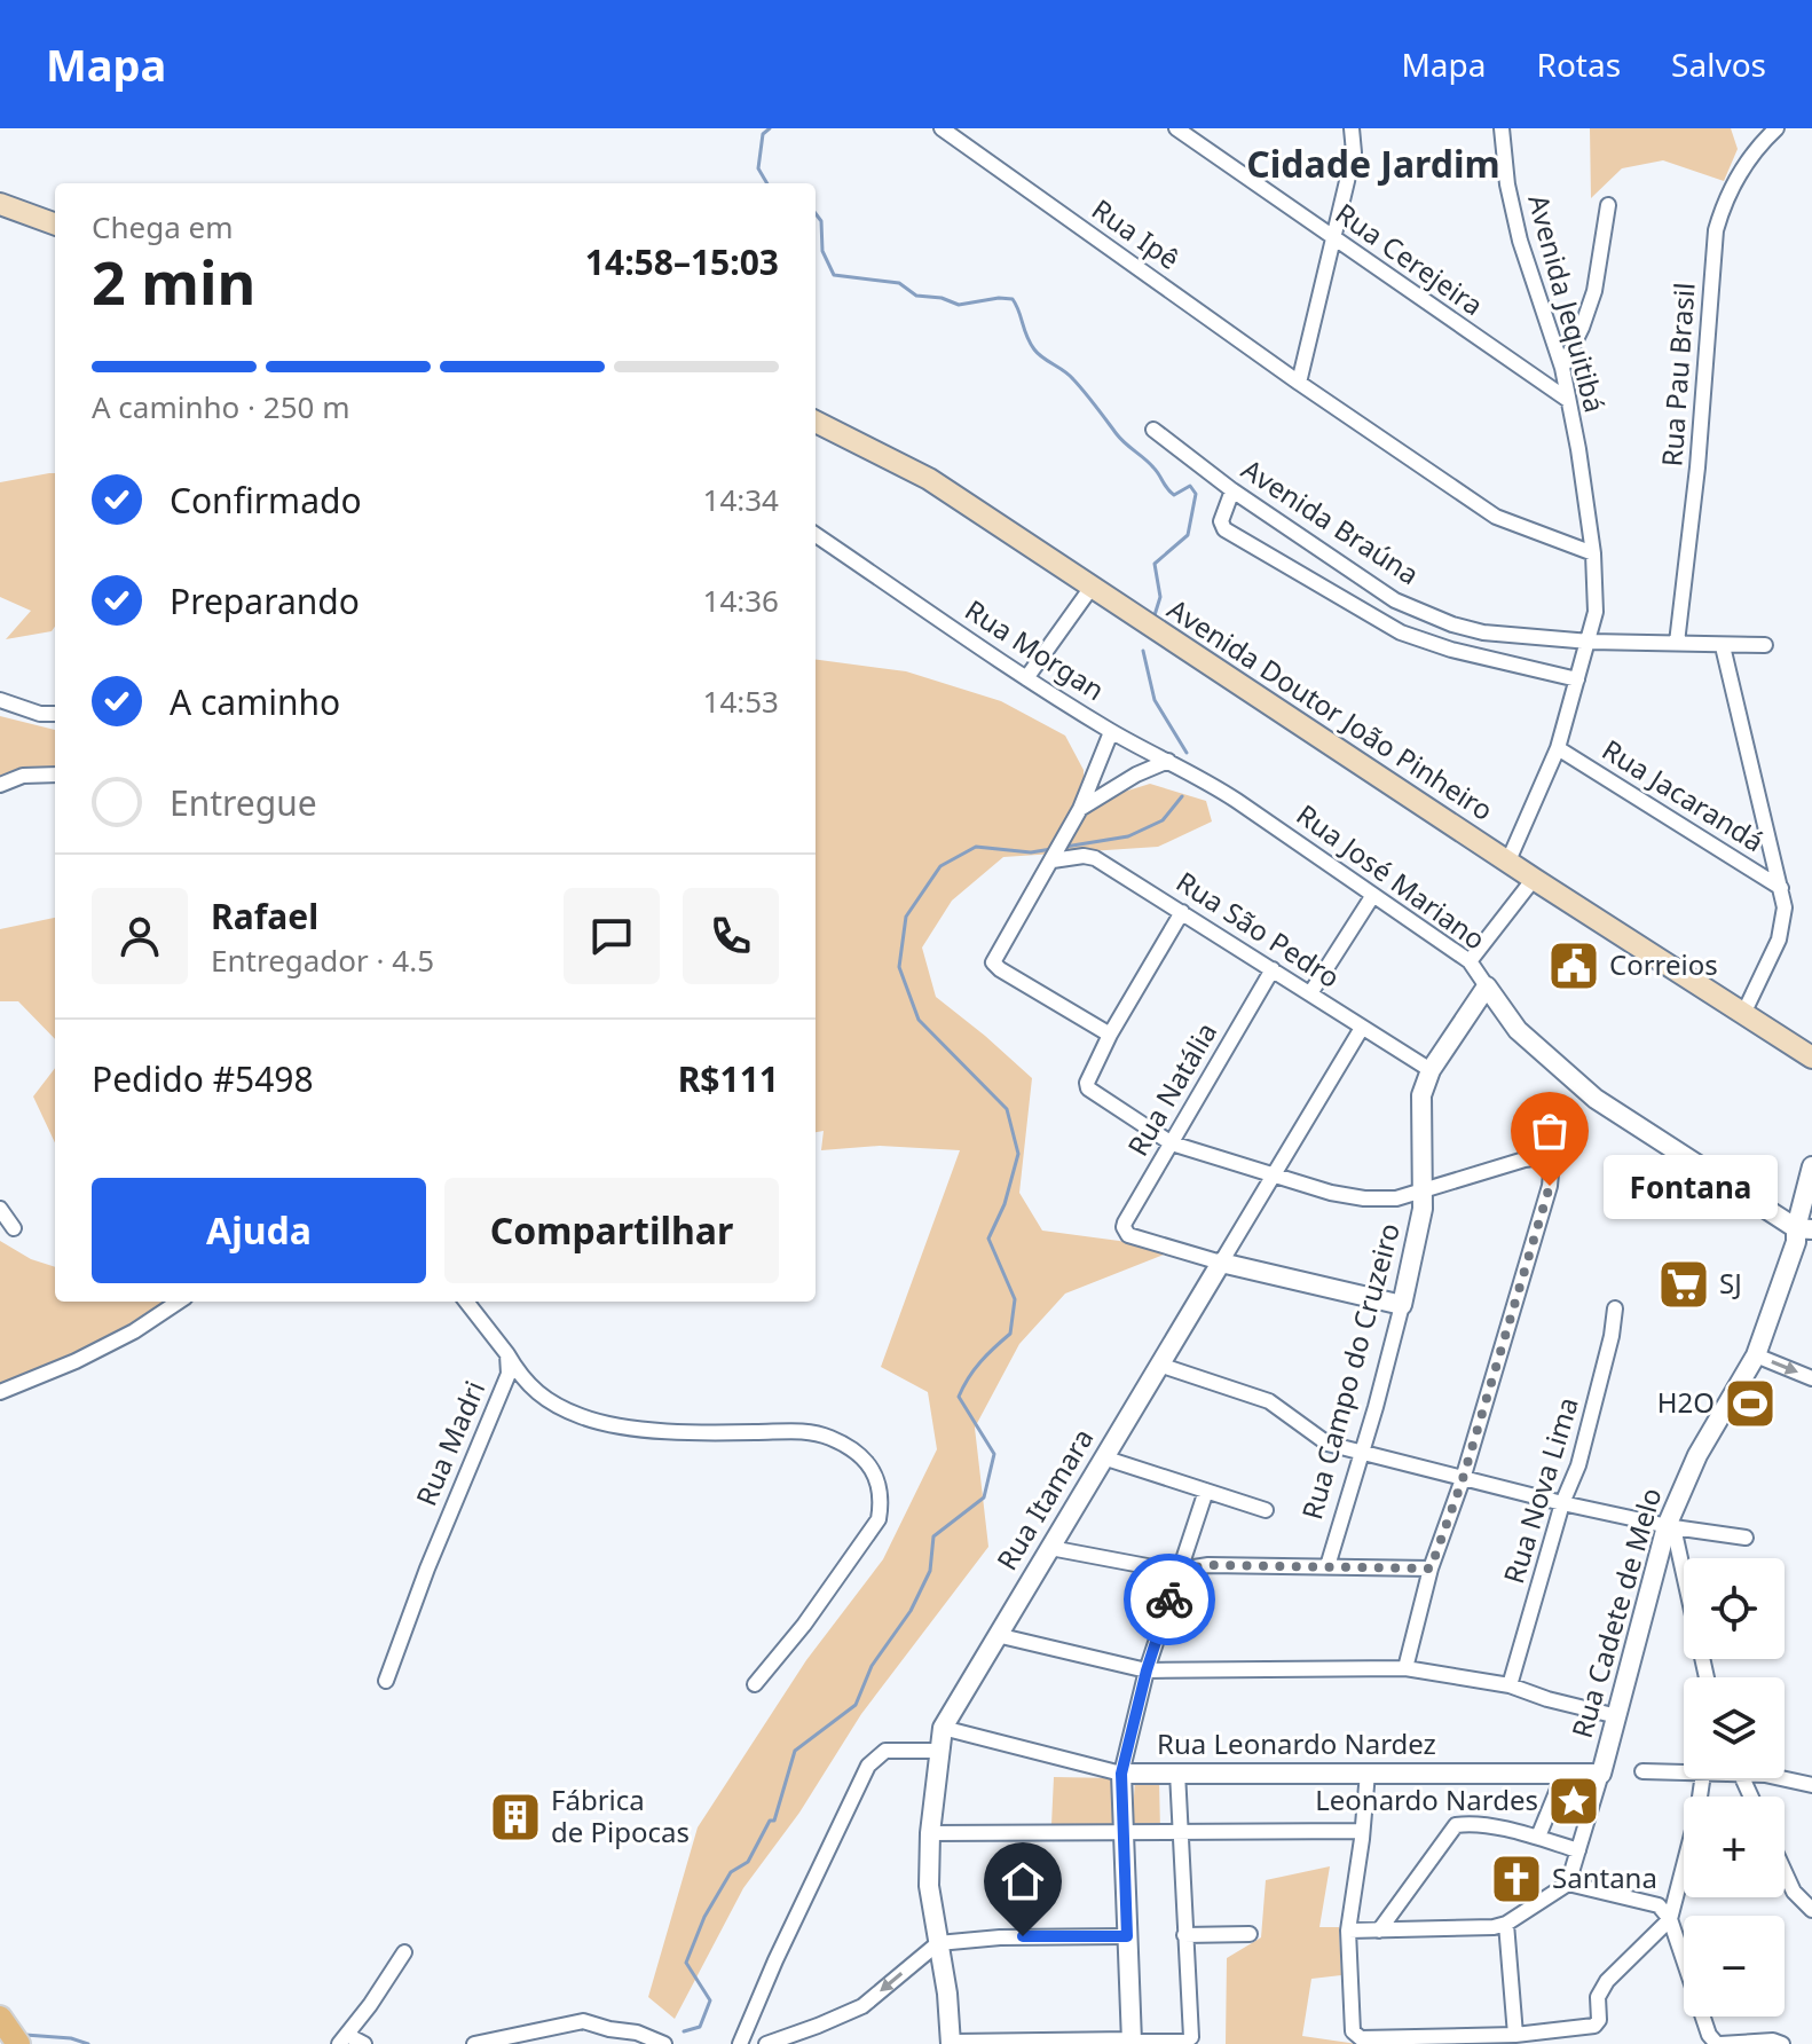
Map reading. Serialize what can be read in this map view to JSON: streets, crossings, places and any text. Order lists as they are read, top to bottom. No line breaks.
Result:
{"streets":{"main road":["Avenida Doutor João Pinheiro"],"street":["Rua Ipê","Rua Cerejeira","Avenida Jequitibá","Rua Pau Brasil","Avenida Braúna","Rua Morgan","Rua Jacarandá","Rua José Mariano","Rua São Pedro","Rua Natália","Rua Campo do Cruzeiro","Rua Madri","Rua Nova Lima","Rua Itamara","Rua Cadete de Melo","Rua Leonardo Nardez"]},"crossings":[["Rua Ipê","Avenida Jequitibá"],["Rua Cerejeira","Avenida Jequitibá"],["Avenida Jequitibá","Avenida Braúna"],["Avenida Jequitibá","Avenida Doutor João Pinheiro"],["Avenida Jequitibá","Rua Jacarandá"],["Rua Pau Brasil","Avenida Braúna"],["Rua Morgan","Rua José Mariano"],["Rua José Mariano","Rua Cadete de Melo"],["Rua São Pedro","Rua Natália"],["Rua São Pedro","Rua Campo do Cruzeiro"],["Rua São Pedro","Rua Itamara"],["Rua Natália","Rua Itamara"],["Rua Itamara","Rua Leonardo Nardez"],["Rua Cadete de Melo","Rua Leonardo Nardez"]],"districts":["Cidade Jardim"],"places":{"public building":["Correios"],"other":["Fontana"],"supermarket":["SJ"],"sports":["H2O"],"place":["Leonardo Nardes"],"building":["Fábrica de Pipocas"],"church":["Santana"]},"page":{"header":"Mapa","nav":["Mapa","Rotas","Salvos"],"heading":["2 min","Chega em","14:58–15:03"],"panel":["Rafael","Entregador · 4.5","Pedido #5498","R$111"],"bar":"A caminho · 250 m","list":[["Confirmado","14:34"],["Preparando","14:36"],["A caminho","14:53"],"Entregue"],"bubble":"Fontana","buttons":["Ajuda","Compartilhar"],"map_buttons":["+","−"]}}
